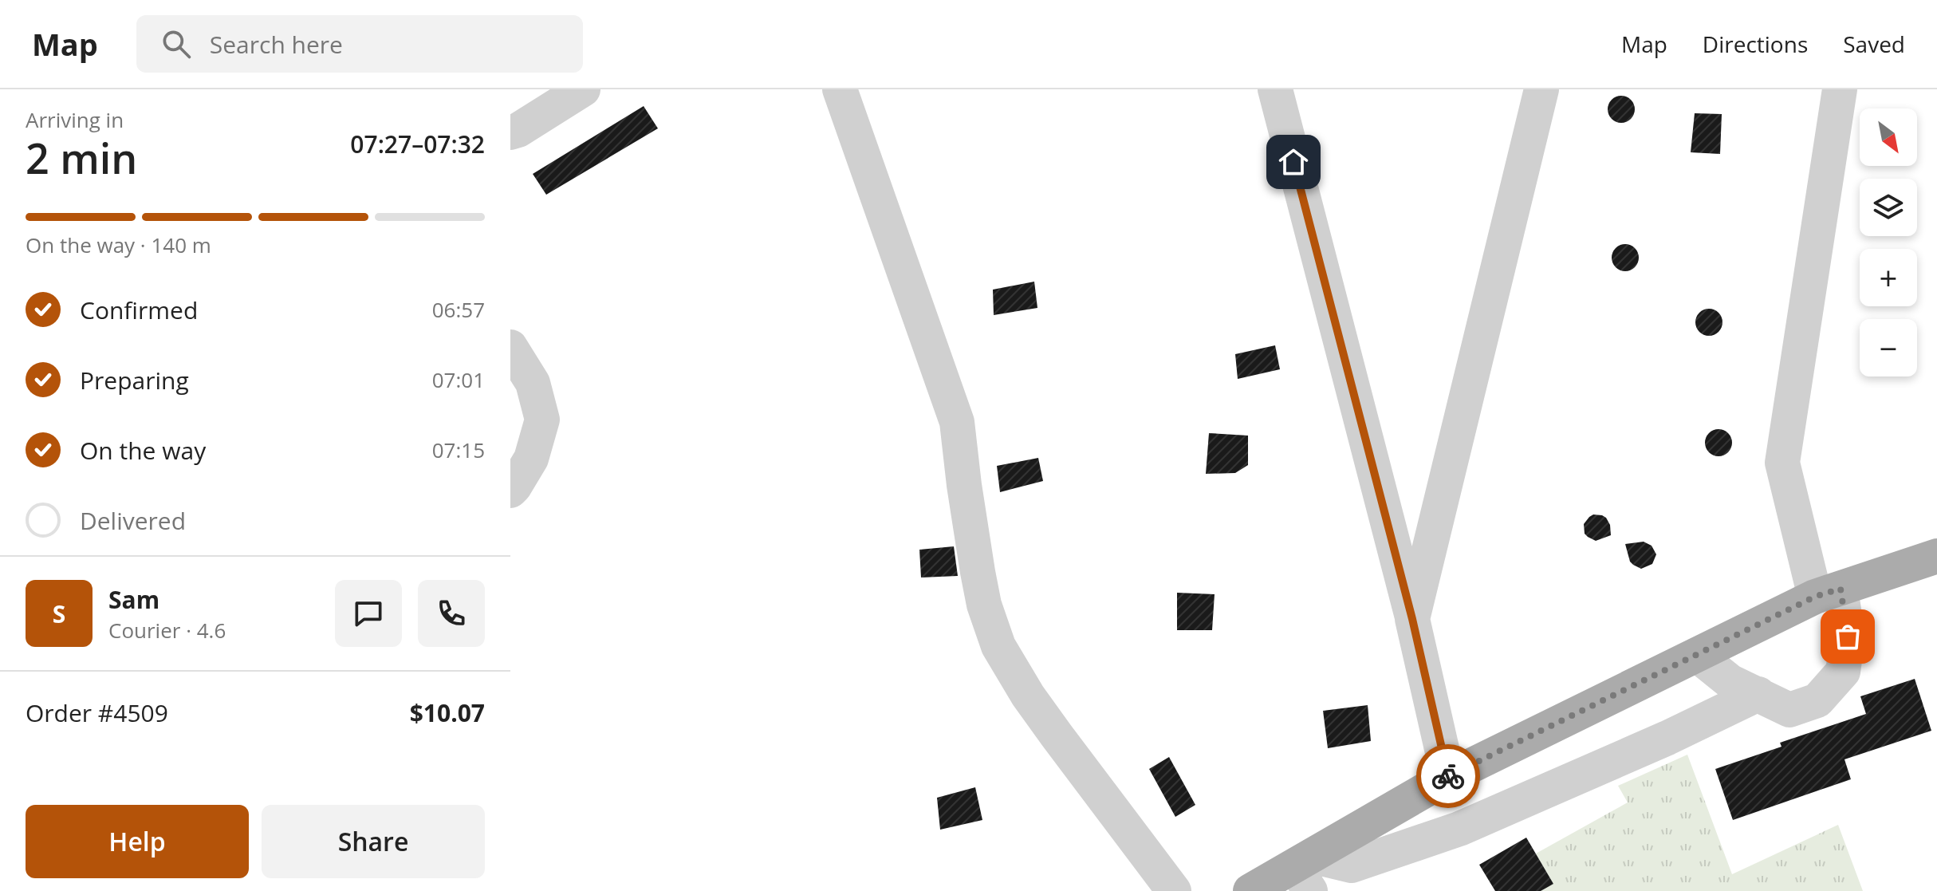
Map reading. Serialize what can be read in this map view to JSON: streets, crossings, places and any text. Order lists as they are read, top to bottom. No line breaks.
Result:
{"north":"bottom right","page":{"header":"Map","search":"Search here","nav":["Map","Directions","Saved"],"heading":["2 min","Arriving in","07:27–07:32"],"panel":["Sam","Courier · 4.6","Order #4509","$10.07"],"map_buttons":["+","−"],"bar":"On the way · 140 m","list":[["Confirmed","06:57"],["Preparing","07:01"],["On the way","07:15"],"Delivered"],"round":"S","buttons":["Help","Share"]}}
